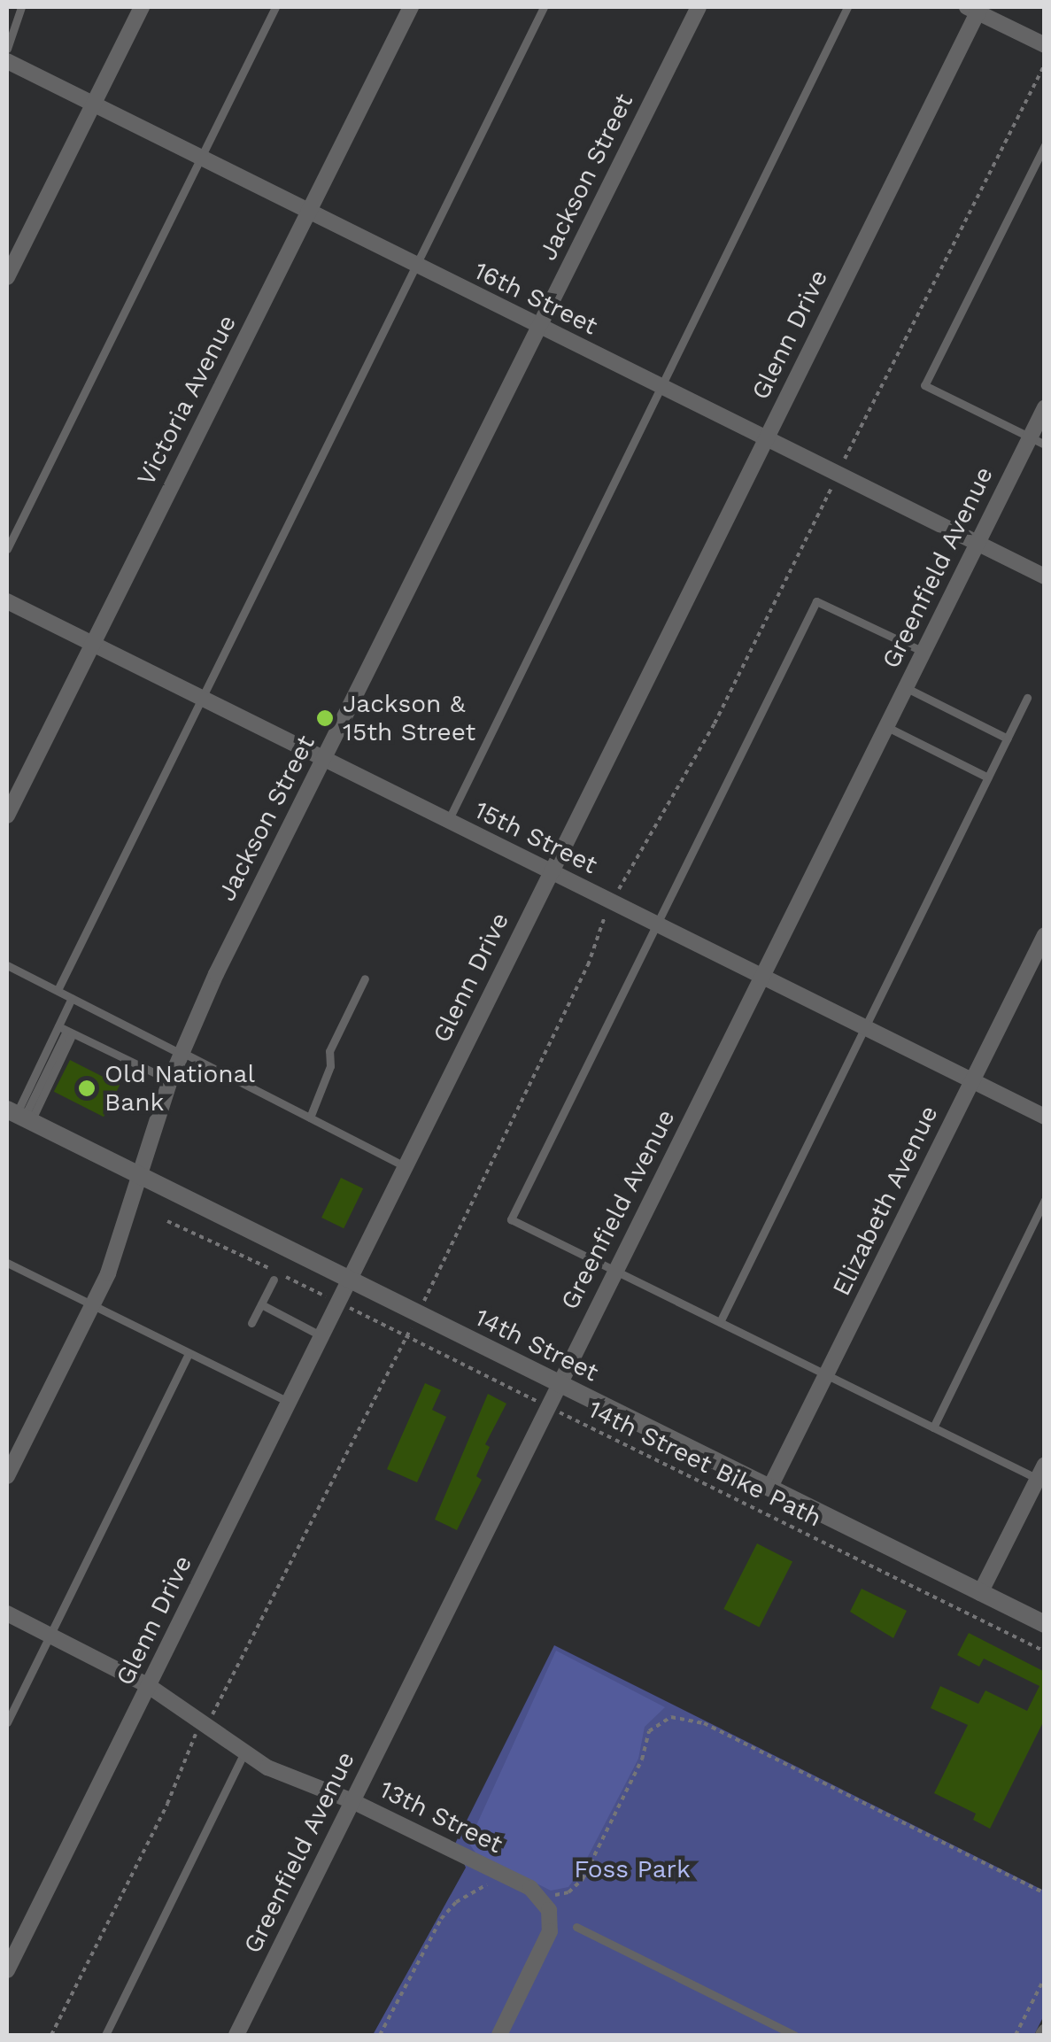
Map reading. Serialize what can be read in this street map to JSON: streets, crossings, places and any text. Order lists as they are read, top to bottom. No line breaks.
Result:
{"streets":{"street":["Jackson Street","16th Street","Glenn Drive","Victoria Avenue","Greenfield Avenue","15th Street","Elizabeth Avenue","14th Street","13th Street"],"path":["14th Street Bike Path"]},"crossings":[["Jackson Street","16th Street"],["Jackson Street","15th Street"],["Jackson Street","14th Street"],["16th Street","Glenn Drive"],["16th Street","Victoria Avenue"],["16th Street","Greenfield Avenue"],["Glenn Drive","15th Street"],["Glenn Drive","14th Street"],["Glenn Drive","13th Street"],["Victoria Avenue","15th Street"],["Greenfield Avenue","15th Street"],["Greenfield Avenue","14th Street"],["Greenfield Avenue","14th Street Bike Path"],["Greenfield Avenue","13th Street"],["15th Street","Elizabeth Avenue"],["Elizabeth Avenue","14th Street"]],"parks":["Foss Park"],"places":["Jackson & 15th Street","Old National Bank"]}
